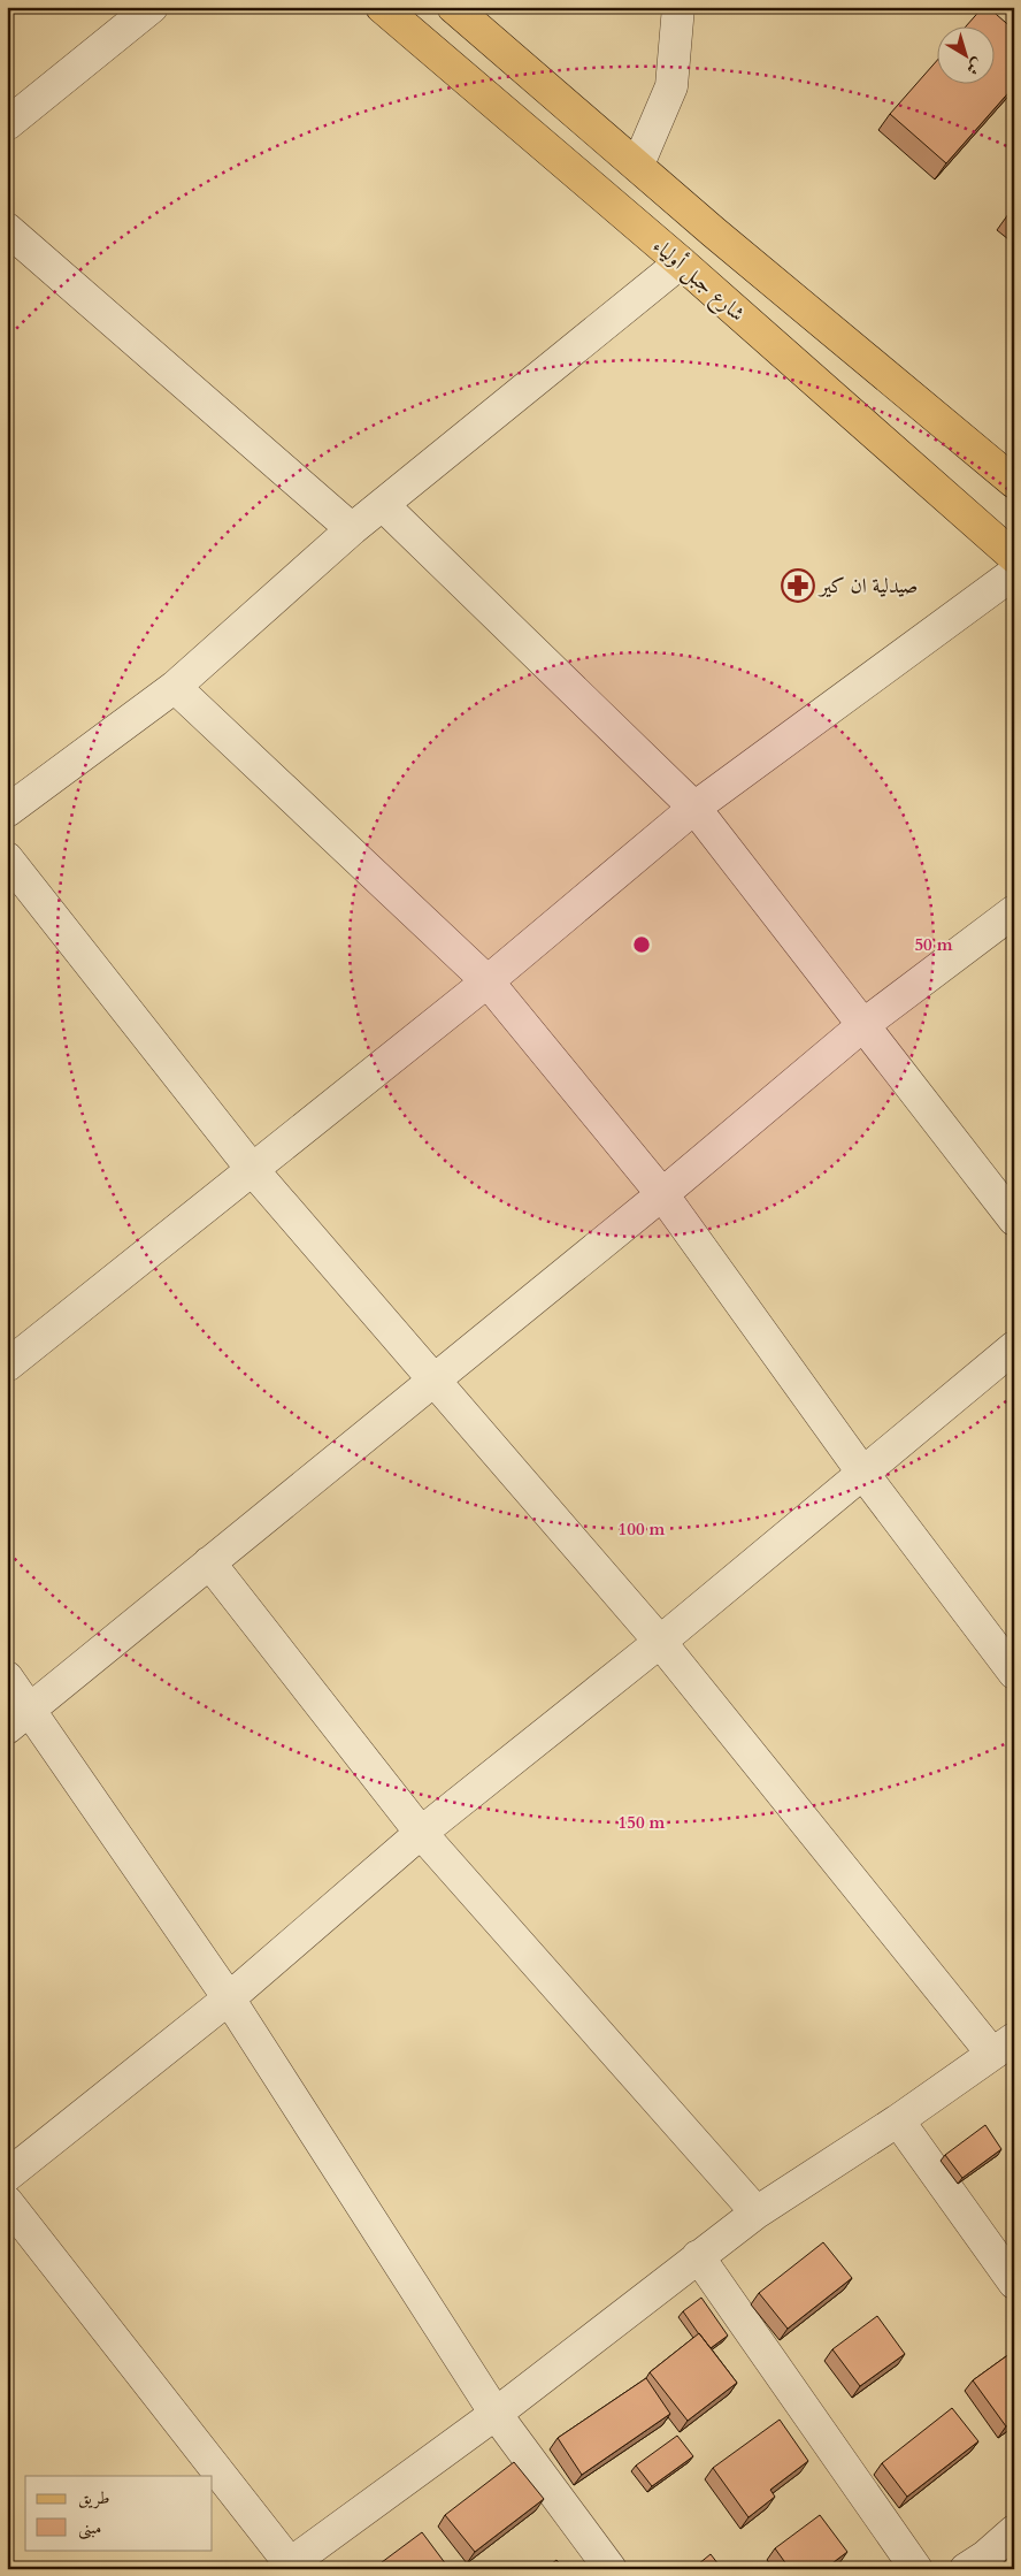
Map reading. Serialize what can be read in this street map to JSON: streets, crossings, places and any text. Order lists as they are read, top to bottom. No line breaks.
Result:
{"streets":{"main road":["شارع جبل أولياء"]},"places":{"pharmacy":["صيدلية ان كير"]},"legend":["طريق","مبنى"],"north":"bottom right","rings":["50 m","100 m","150 m"]}
